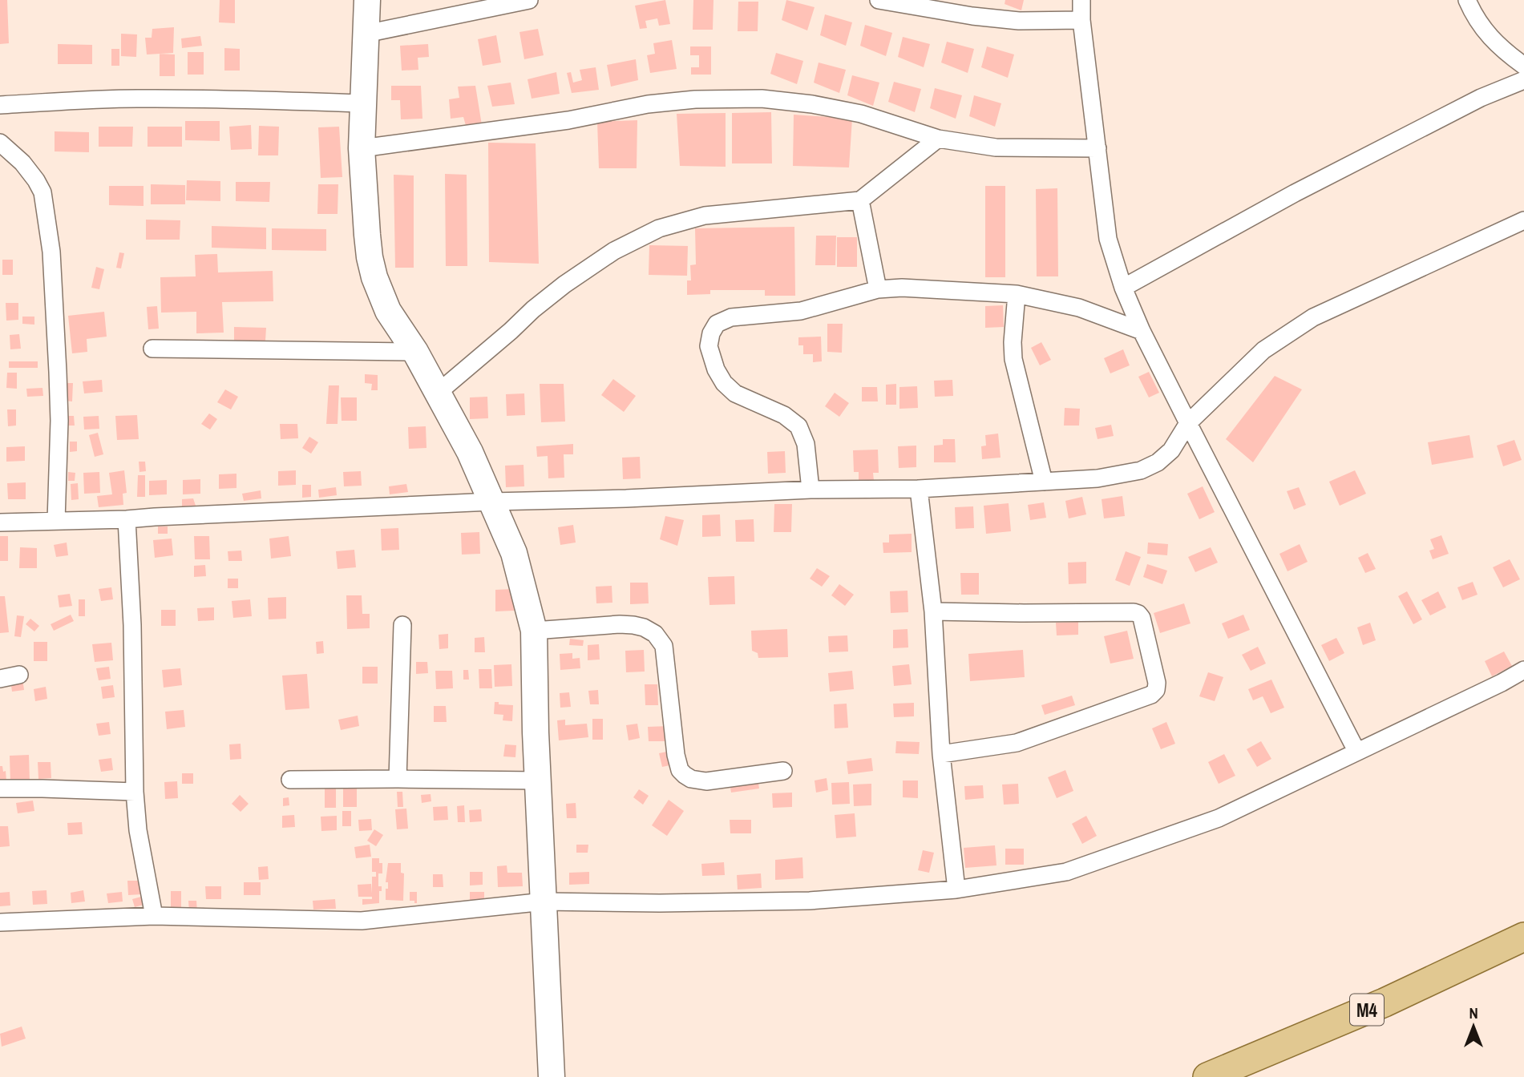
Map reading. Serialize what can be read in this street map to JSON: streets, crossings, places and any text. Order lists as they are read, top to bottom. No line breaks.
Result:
{"streets":{"main road":["M4"]},"north":"top"}
